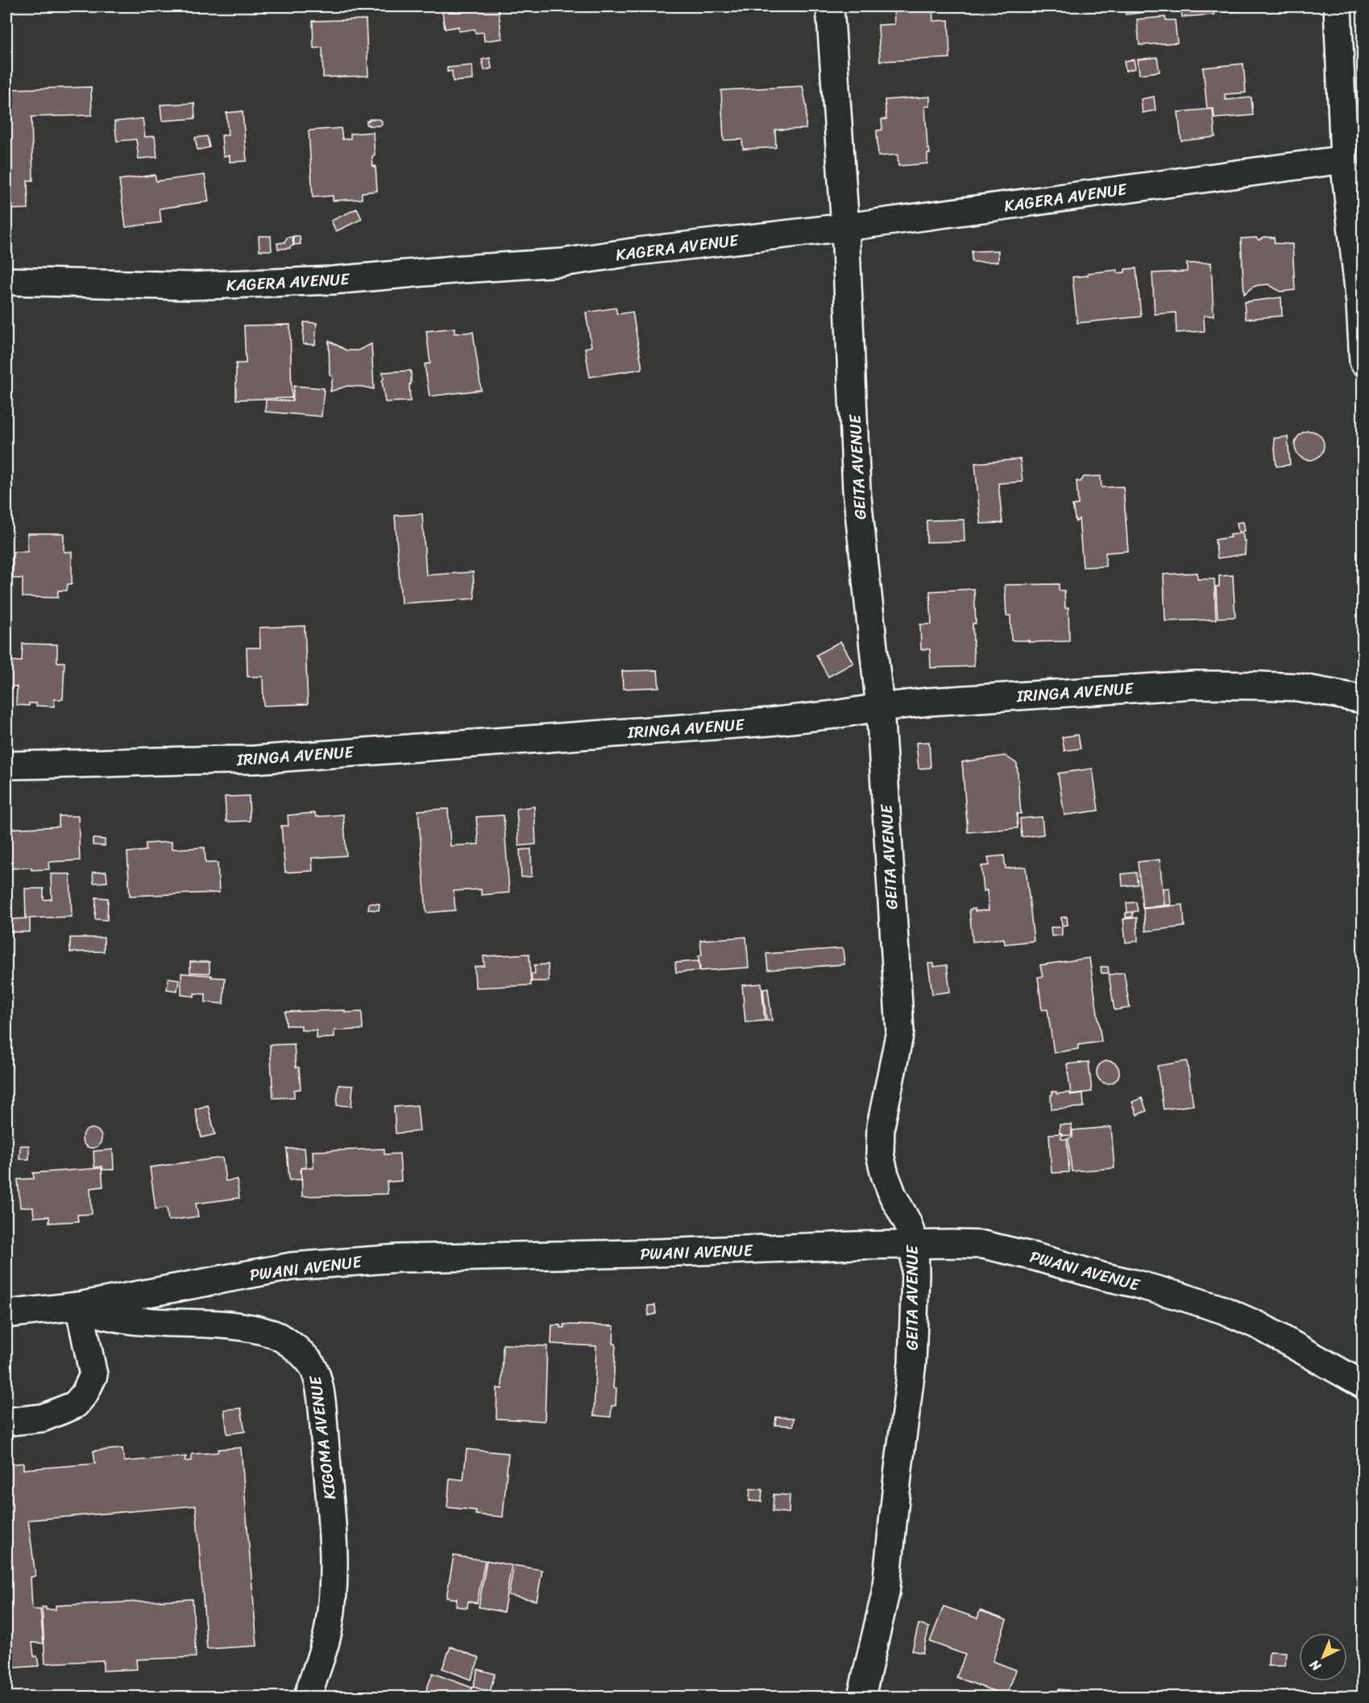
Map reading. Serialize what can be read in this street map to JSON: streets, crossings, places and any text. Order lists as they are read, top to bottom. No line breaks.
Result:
{"streets":{"street":["KAGERA AVENUE","GEITA AVENUE","IRINGA AVENUE","PWANI AVENUE","KIGOMA AVENUE"]},"crossings":[["KAGERA AVENUE","GEITA AVENUE"],["GEITA AVENUE","IRINGA AVENUE"],["GEITA AVENUE","PWANI AVENUE"],["PWANI AVENUE","KIGOMA AVENUE"]],"north":"bottom left"}
